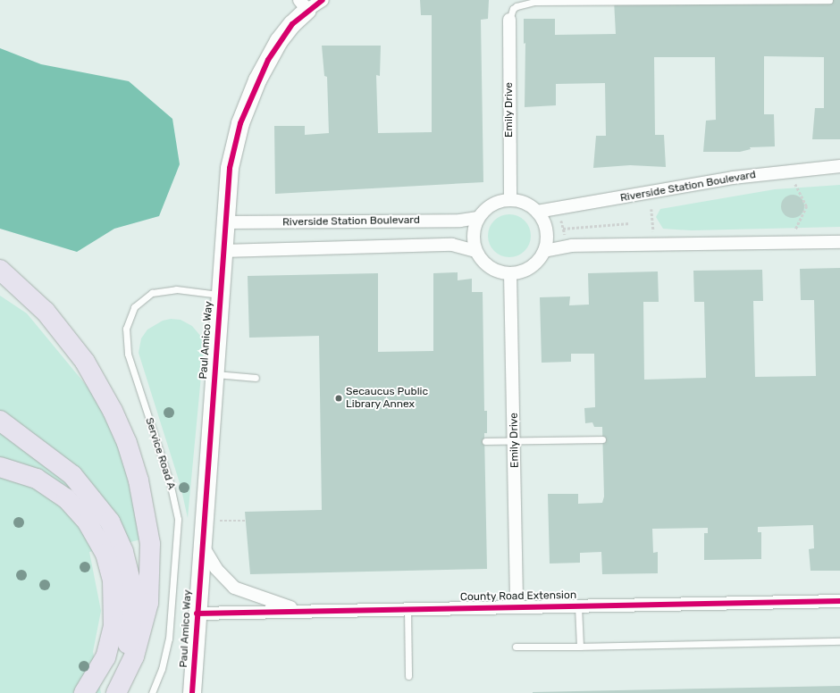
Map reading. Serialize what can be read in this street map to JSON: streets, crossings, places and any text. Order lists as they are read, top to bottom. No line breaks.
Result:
{"streets":{"street":["Emily Drive","Riverside Station Boulevard","Paul Amico Way","County Road Extension"],"lane":["Service Road A"]},"crossings":[["Emily Drive","Riverside Station Boulevard"],["Emily Drive","County Road Extension"],["Riverside Station Boulevard","Paul Amico Way"],["Paul Amico Way","Service Road A"],["Paul Amico Way","County Road Extension"]],"places":["Secaucus Public Library Annex"]}
